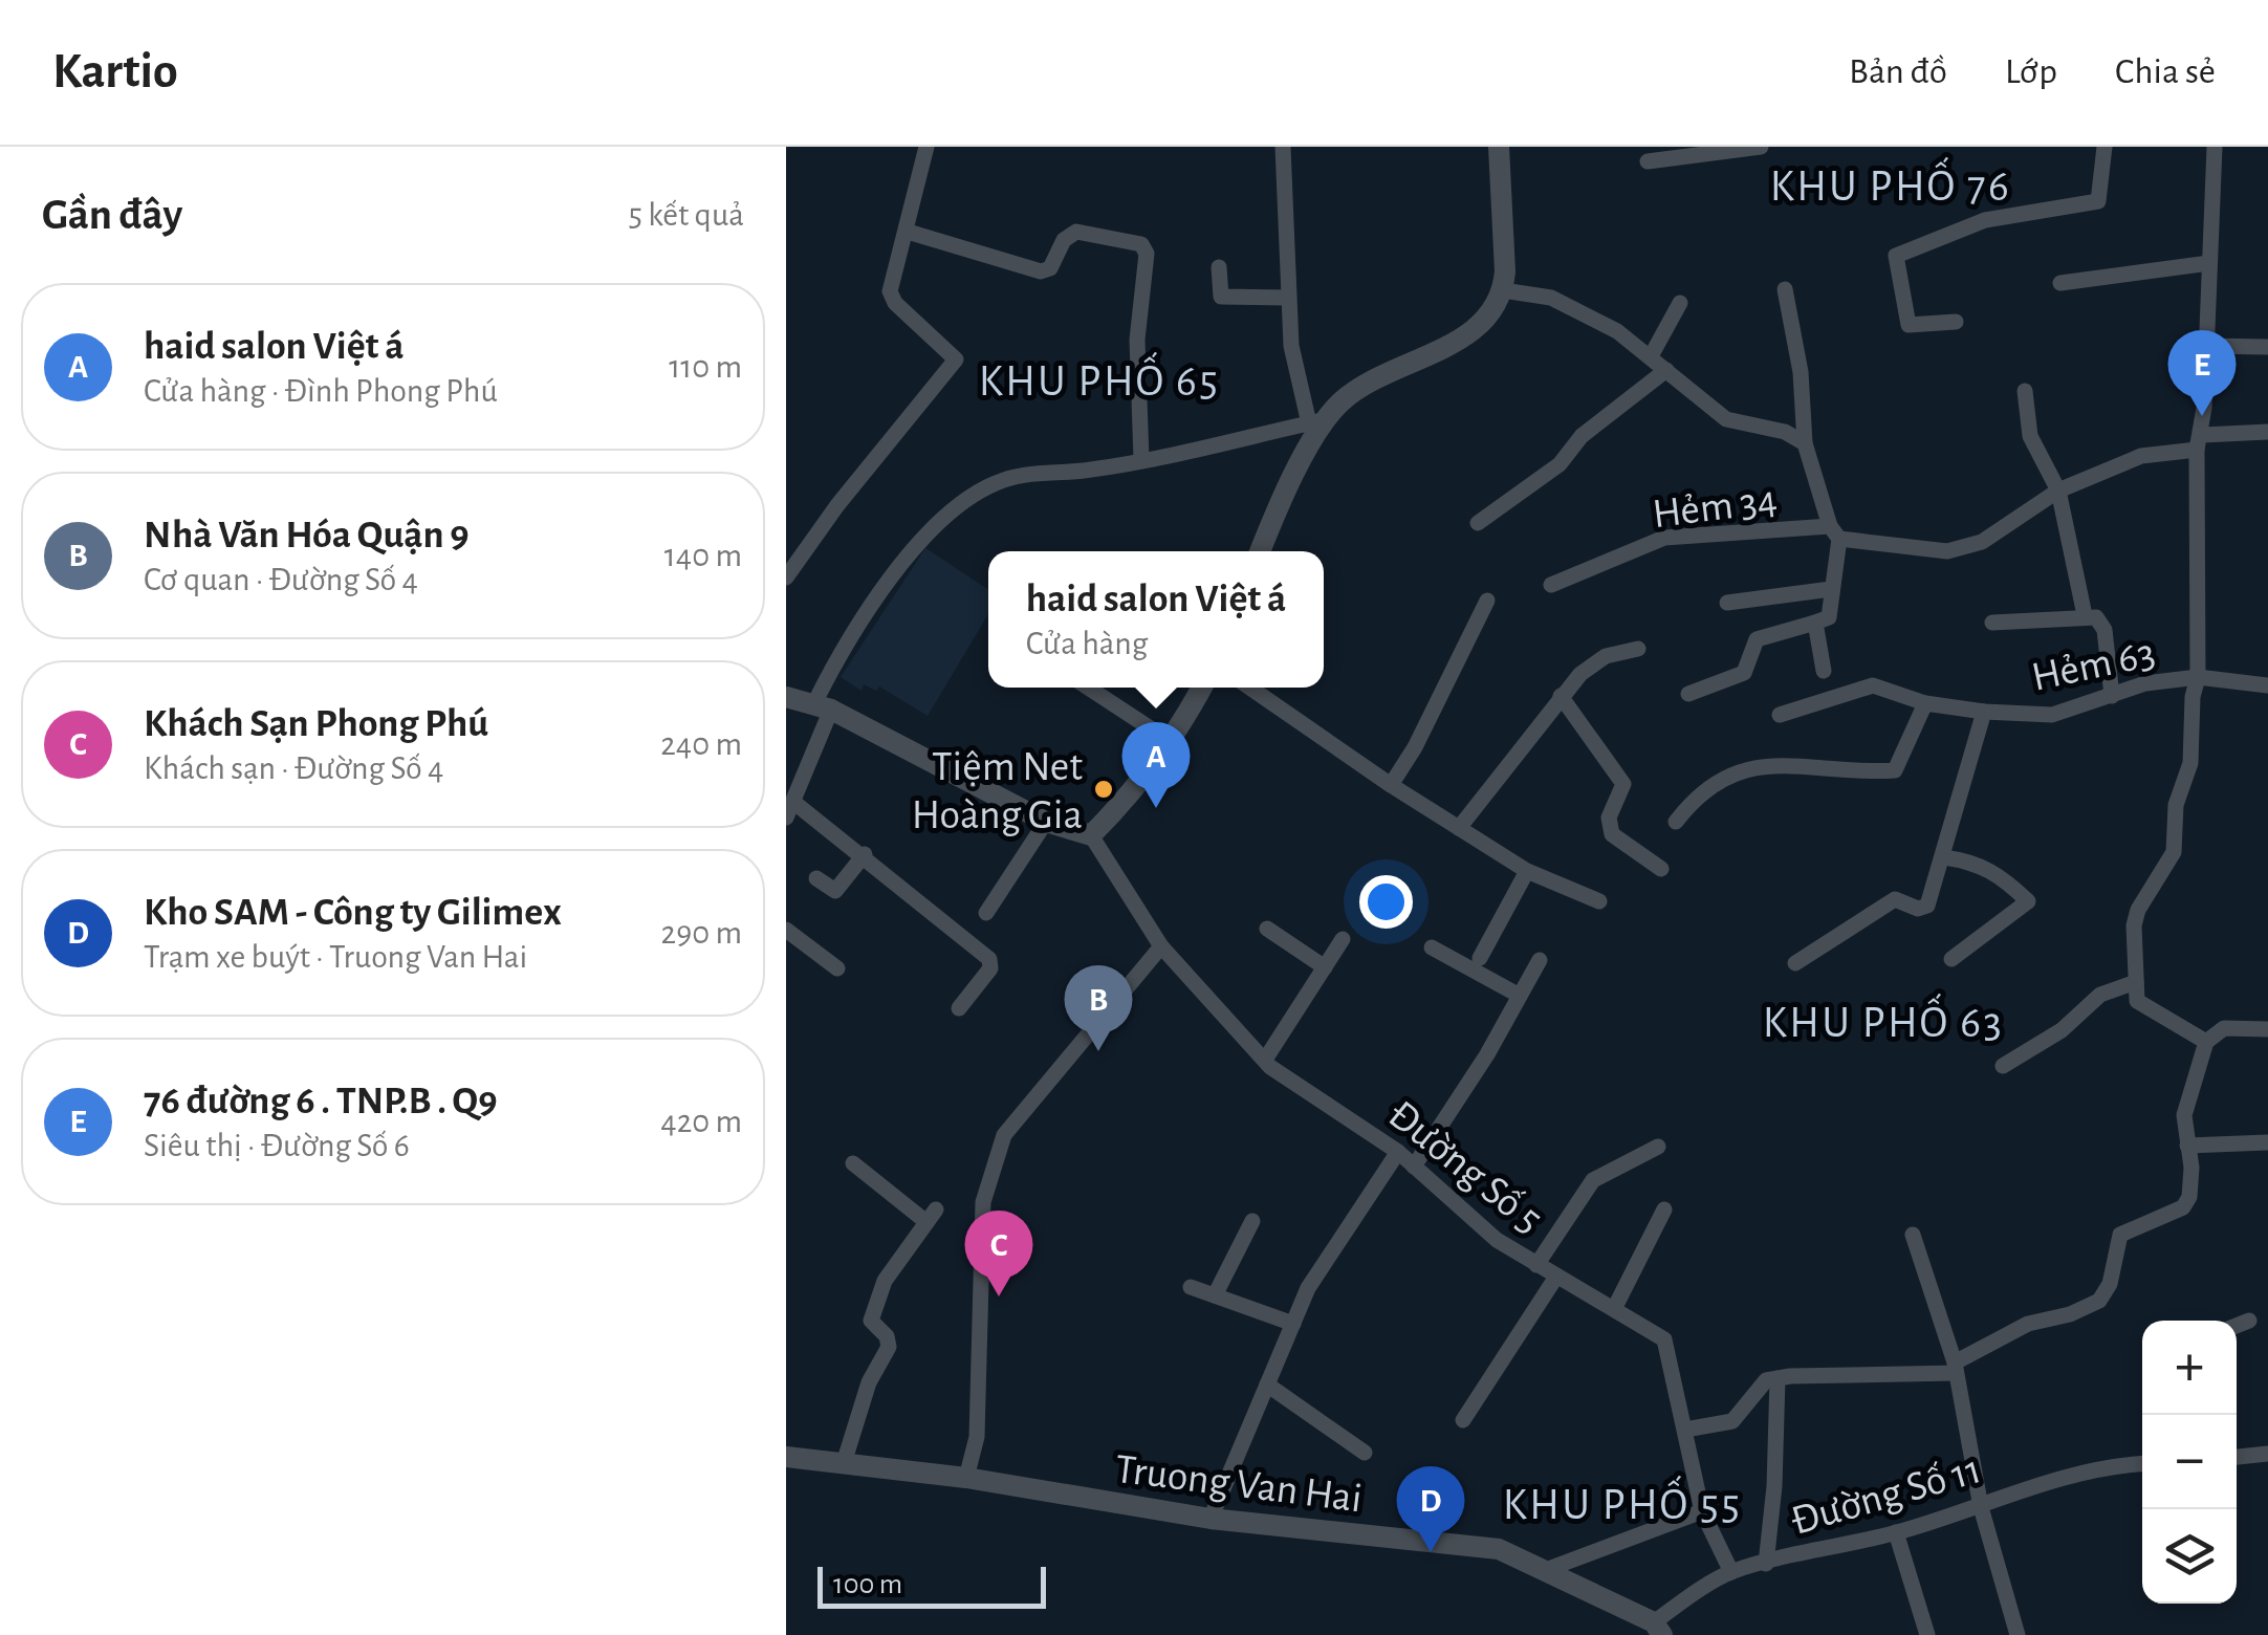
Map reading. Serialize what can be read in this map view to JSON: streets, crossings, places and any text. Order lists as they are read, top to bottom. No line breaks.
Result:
{"streets":{"street":["Hẻm 34","Hẻm 63","Đường Số 5","Truong Van Hai","Đường Số 11"]},"crossings":[["Đường Số 5","Đường Số 11"],["Truong Van Hai","Đường Số 11"]],"districts":["KHU PHỐ 76","KHU PHỐ 65","KHU PHỐ 63","KHU PHỐ 55"],"places":["Tiệm Net Hoàng Gia"],"scale_bar":"100 m","page":{"header":"Kartio","nav":["Bản đồ","Lớp","Chia sẻ"],"heading":["Gần đây","5 kết quả"],"list":[{"mark":"A","name":"haid salon Việt á","note":"Cửa hàng · Đình Phong Phú","value":"110 m"},{"mark":"B","name":"Nhà Văn Hóa Quận 9","note":"Cơ quan · Đường Số 4","value":"140 m"},{"mark":"C","name":"Khách Sạn Phong Phú","note":"Khách sạn · Đường Số 4","value":"240 m"},{"mark":"D","name":"Kho SAM - Công ty Gilimex","note":"Trạm xe buýt · Truong Van Hai","value":"290 m"},{"mark":"E","name":"76 đường 6 . TNP.B . Q9","note":"Siêu thị · Đường Số 6","value":"420 m"}],"pins":["E","A","B","C","D"],"popup":["haid salon Việt á","Cửa hàng"],"map_buttons":["+","−"],"scale":"100 m"}}
